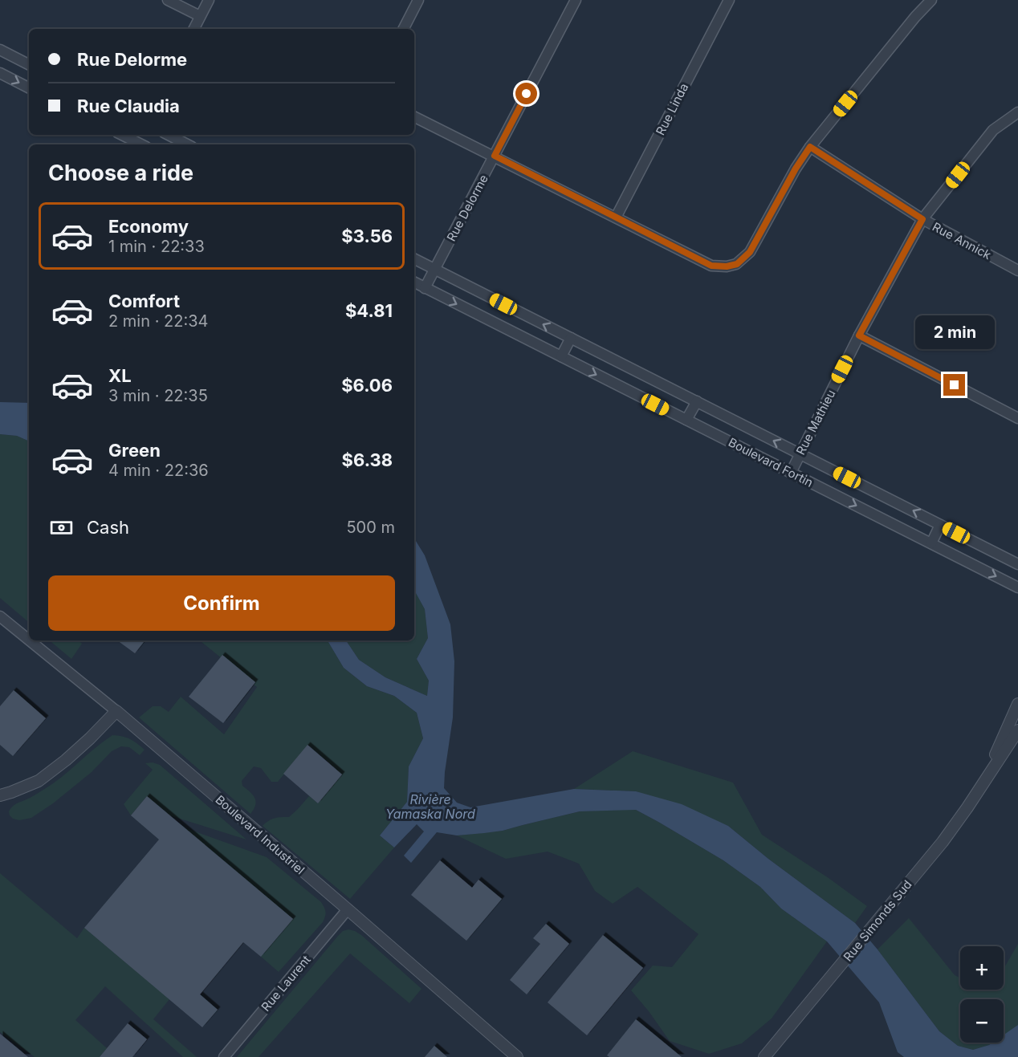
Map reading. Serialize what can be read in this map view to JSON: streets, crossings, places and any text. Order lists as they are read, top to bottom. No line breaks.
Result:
{"streets":{"street":["Rue Linda","Rue Delorme","Rue Annick","Rue Mathieu","Boulevard Fortin","Boulevard Industriel","Rue Simonds Sud","Rue Laurent"]},"crossings":[["Rue Delorme","Boulevard Fortin"],["Rue Annick","Rue Mathieu"],["Rue Mathieu","Boulevard Fortin"],["Boulevard Industriel","Rue Laurent"]],"water":["Rivière Yamaska Nord"],"page":{"banner":["Rue Delorme","Rue Claudia"],"heading":"Choose a ride","list":[{"name":"Economy","note":"1 min · 22:33","value":"$3.56"},{"name":"Comfort","note":"2 min · 22:34","value":"$4.81"},{"name":"XL","note":"3 min · 22:35","value":"$6.06"},{"name":"Green","note":"4 min · 22:36","value":"$6.38"}],"bubble":"2 min","pay":["Cash","500 m"],"buttons":"Confirm","map_buttons":["+","−"]}}
